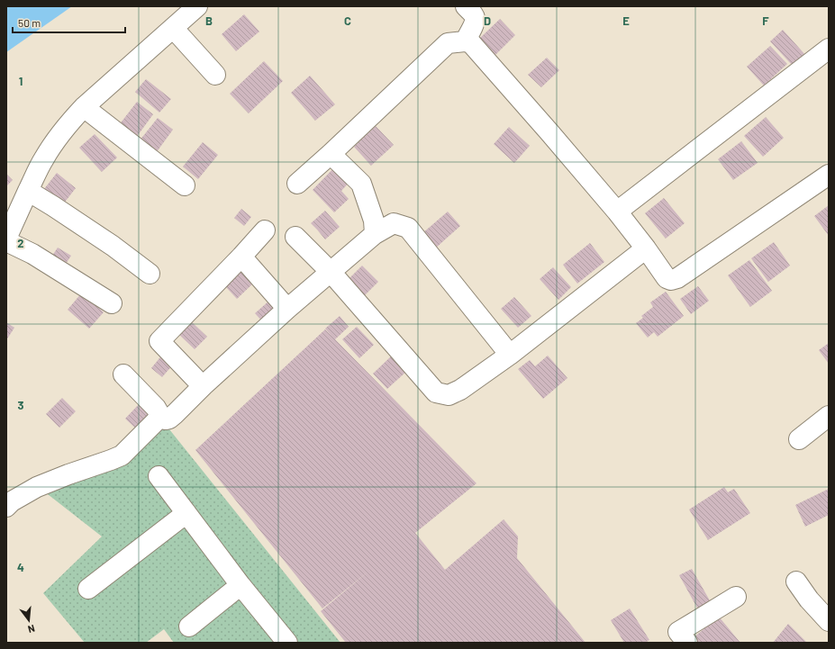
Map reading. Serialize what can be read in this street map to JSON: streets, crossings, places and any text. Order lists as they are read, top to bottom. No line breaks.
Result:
{"scale_bar":"50 m","north":"bottom","grid":{"columns":["B","C","D","E","F"],"rows":["1","2","3","4"]}}
